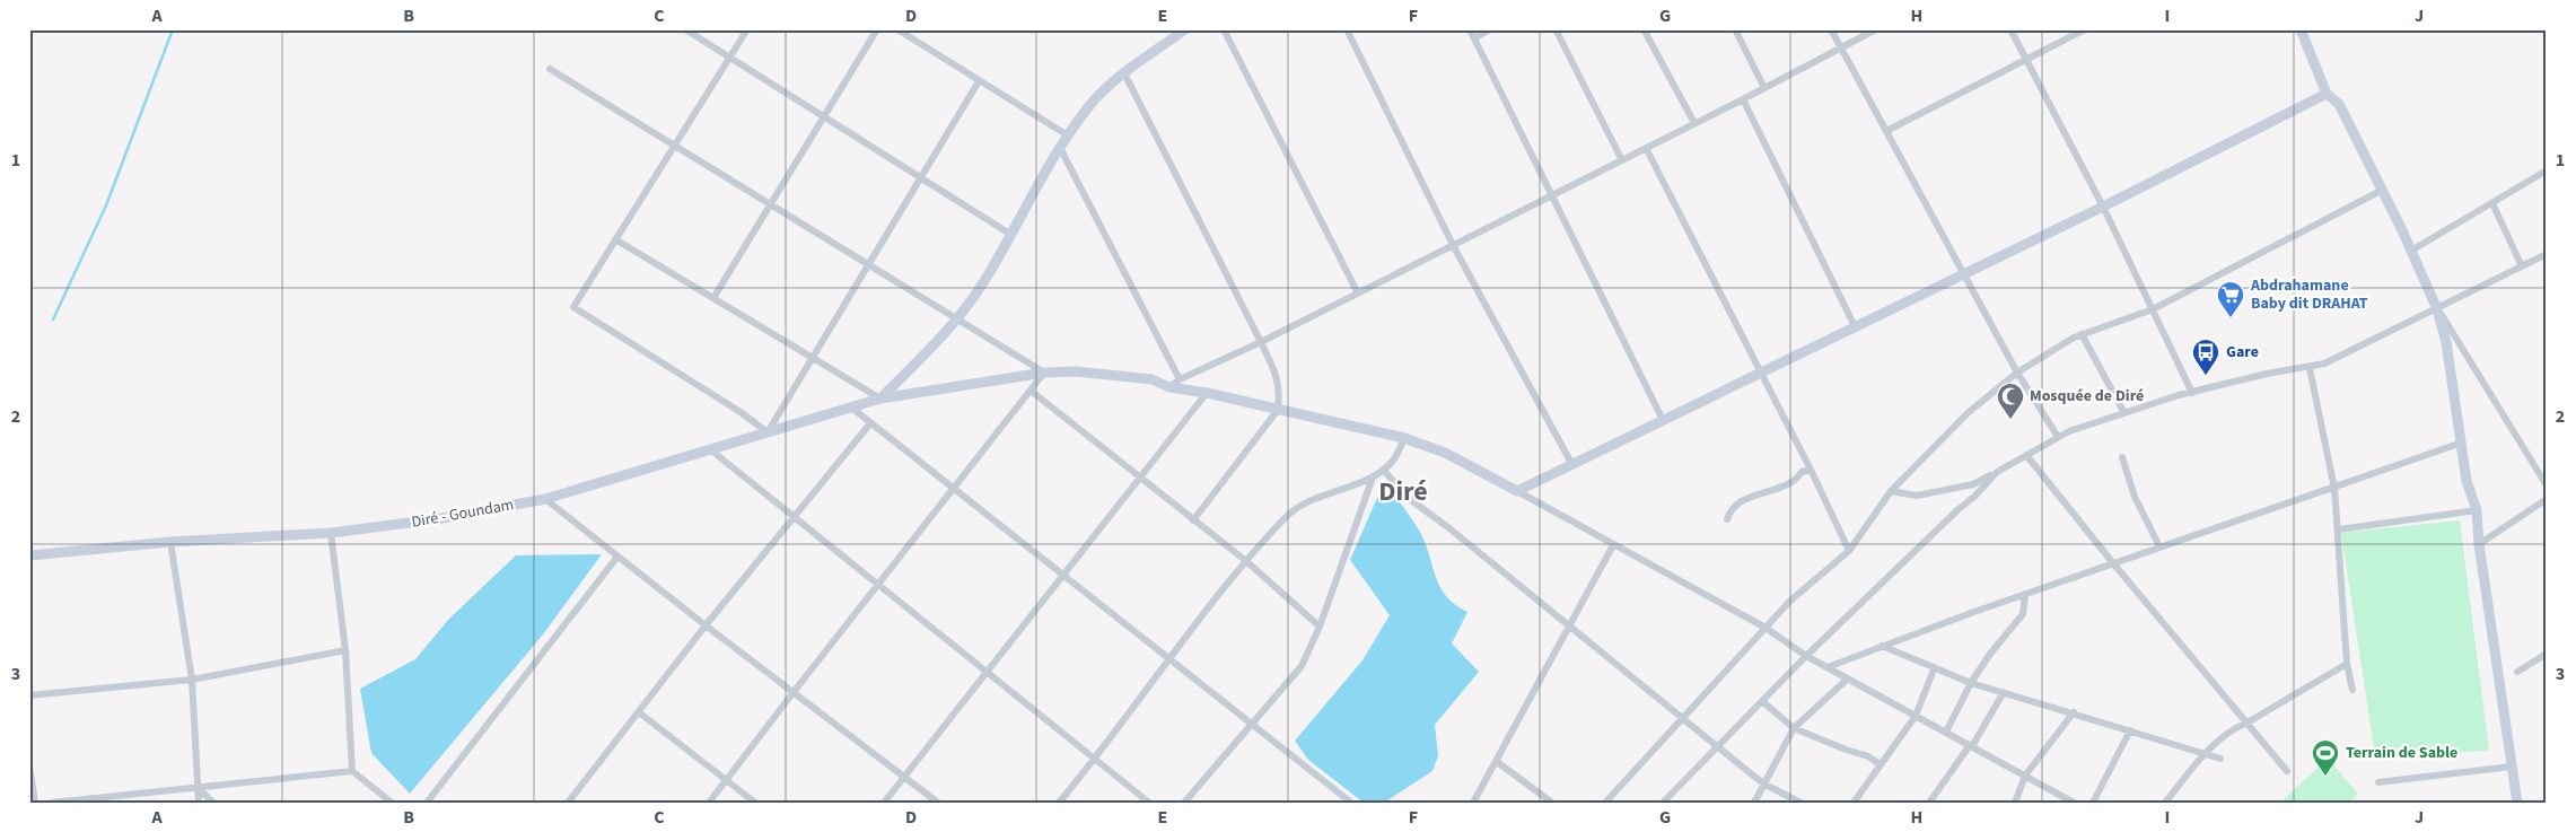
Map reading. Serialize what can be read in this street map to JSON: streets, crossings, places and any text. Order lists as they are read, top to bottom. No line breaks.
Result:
{"streets":{"main road":["Diré - Goundam"]},"districts":["Diré"],"places":{"supermarket":["Abdrahamane Baby dit DRAHAT"],"bus stop":["Gare"],"mosque":["Mosquée de Diré"],"sports":["Terrain de Sable"]},"grid":{"columns":["A","B","C","D","E","F","G","H","I","J"],"rows":["1","2","3"]}}
